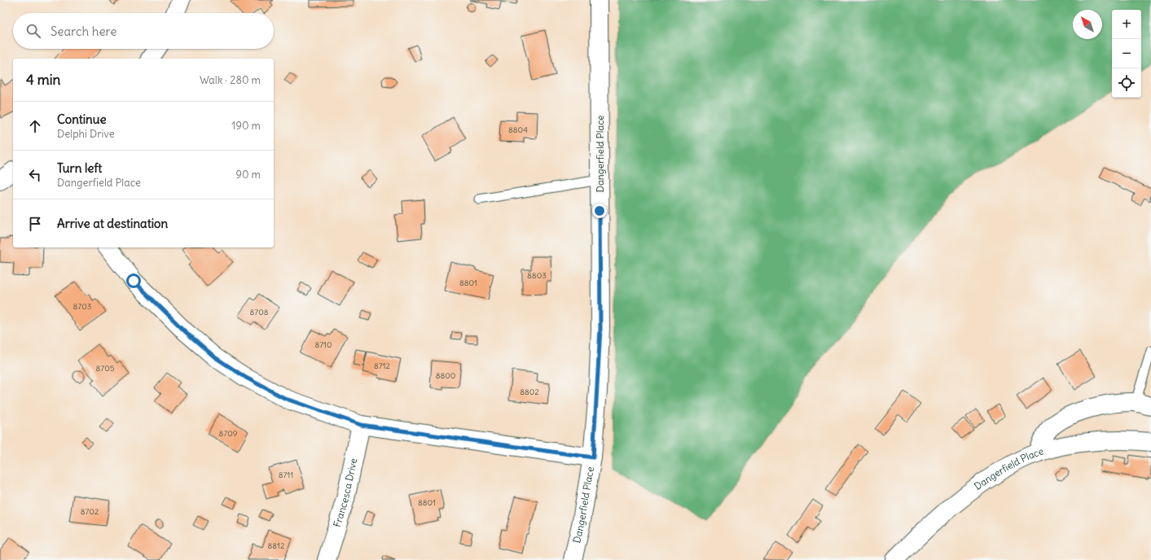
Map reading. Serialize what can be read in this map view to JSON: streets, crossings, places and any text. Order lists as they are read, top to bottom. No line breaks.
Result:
{"streets":{"street":["Dangerfield Place","Francesca Drive"]},"house_numbers":["8804","8803","8801","8703","8708","8710","8712","8705","8800","8802","8709","8711","8801","8702","8812"],"north":"top left","page":{"map_buttons":["+","−"],"search":"Search here","heading":["4 min","Walk · 280 m"],"list":[["Continue","Delphi Drive","190 m"],["Turn left","Dangerfield Place","90 m"],"Arrive at destination"]}}
